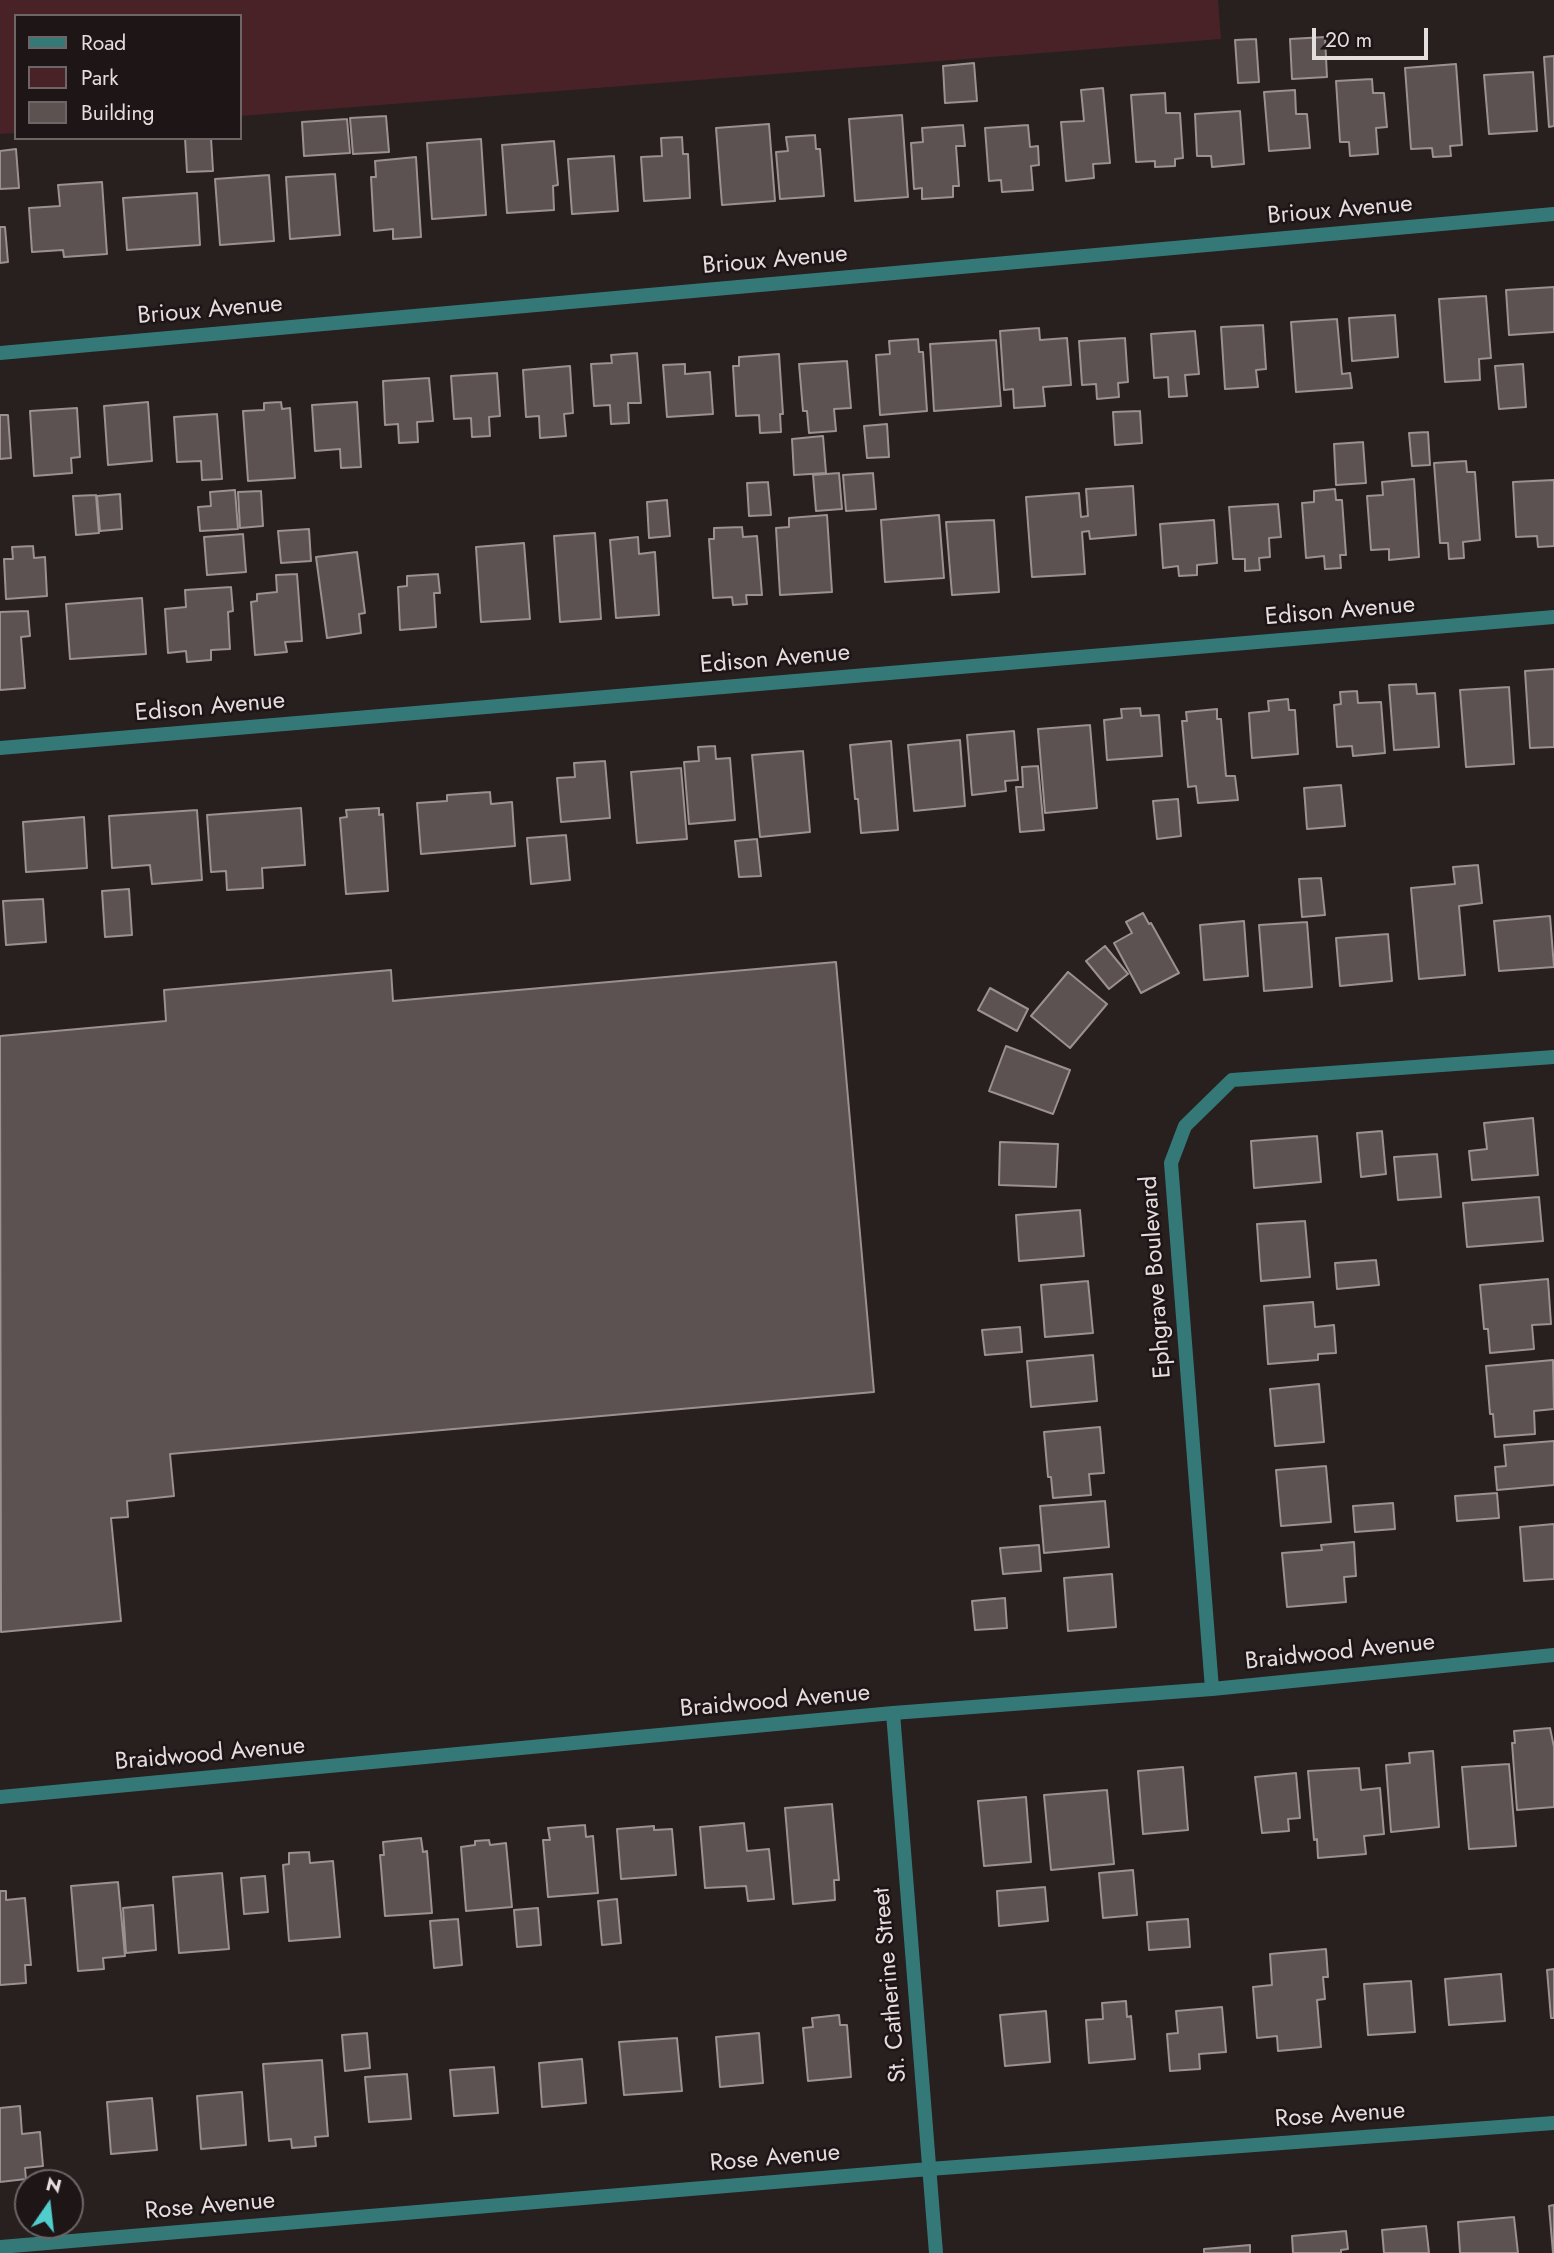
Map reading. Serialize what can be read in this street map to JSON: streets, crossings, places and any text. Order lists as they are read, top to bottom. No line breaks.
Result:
{"streets":{"street":["Brioux Avenue","Edison Avenue","Ephgrave Boulevard","Braidwood Avenue","St. Catherine Street","Rose Avenue"]},"crossings":[["Ephgrave Boulevard","Braidwood Avenue"],["Braidwood Avenue","St. Catherine Street"],["St. Catherine Street","Rose Avenue"]],"legend":["Road","Park","Building"],"scale_bar":"20 m","north":"top"}
